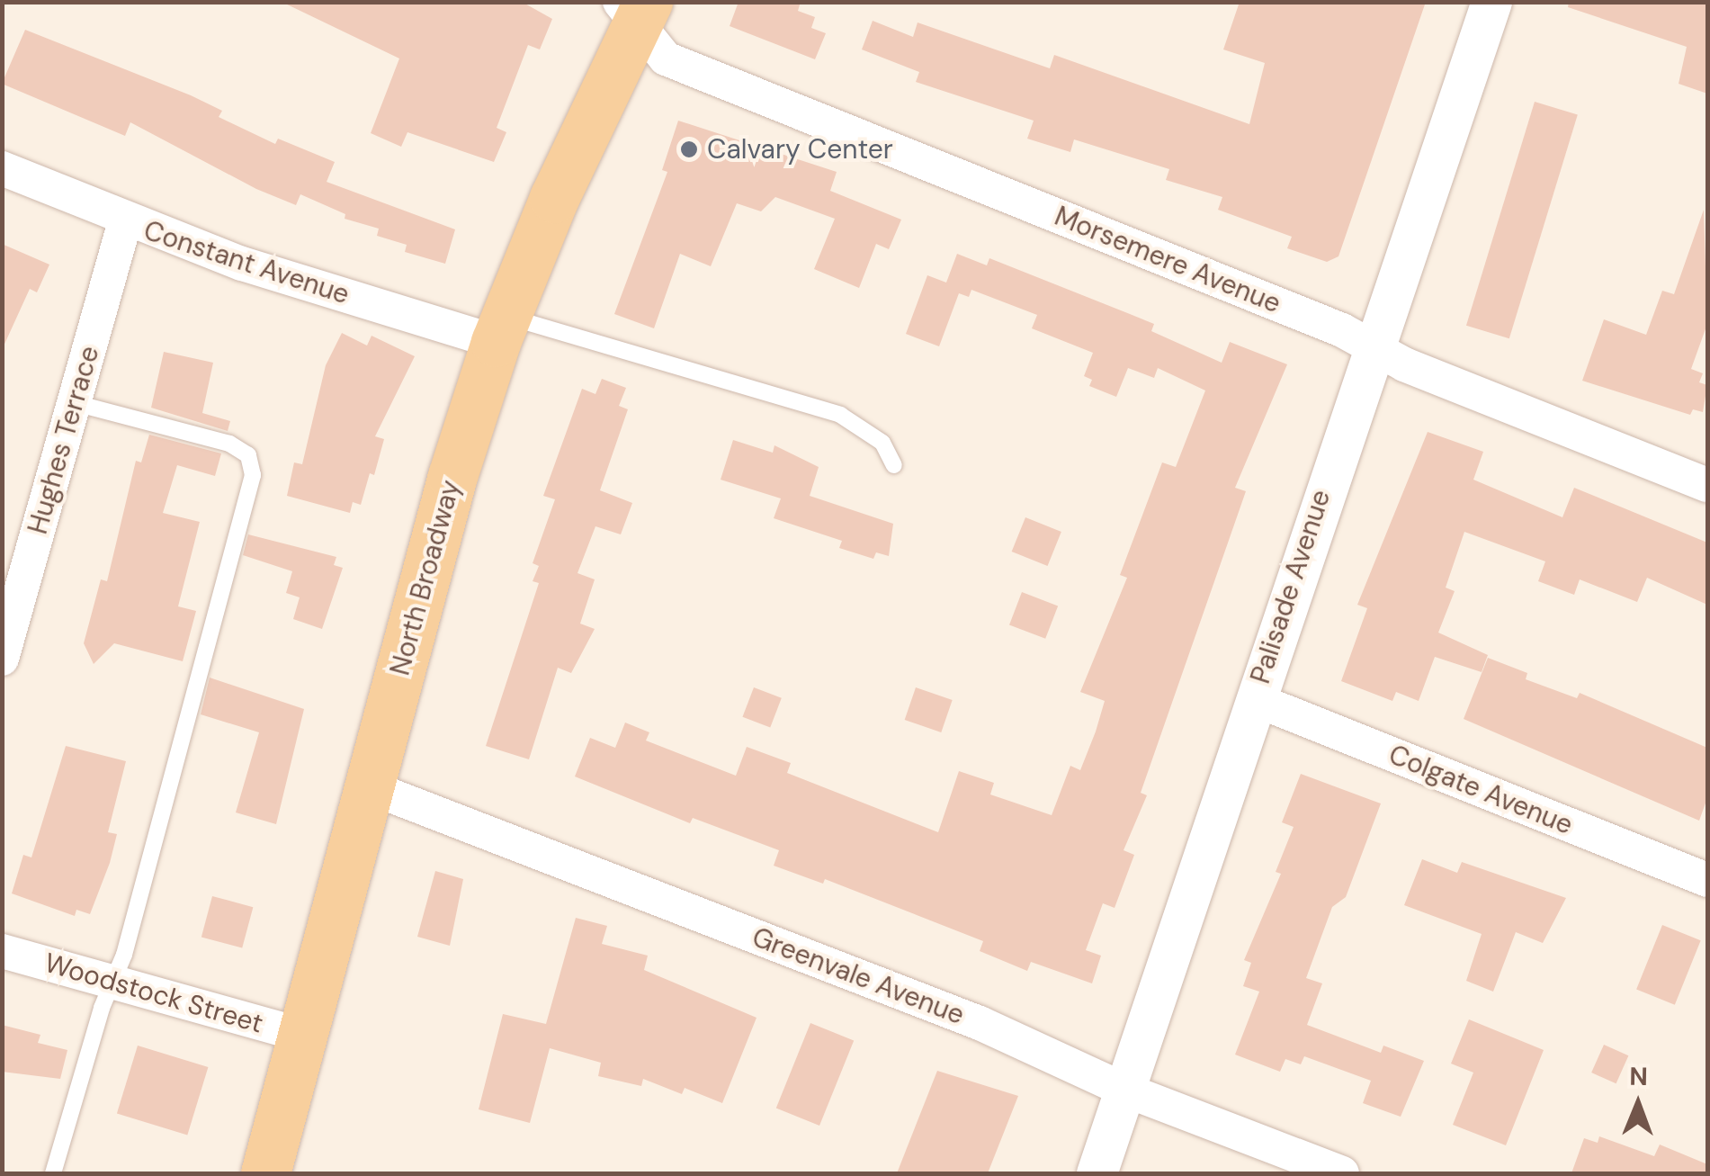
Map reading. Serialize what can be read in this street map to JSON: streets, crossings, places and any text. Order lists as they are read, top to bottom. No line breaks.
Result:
{"streets":{"main road":["North Broadway"],"street":["Morsemere Avenue","Constant Avenue","Hughes Terrace","Palisade Avenue","Colgate Avenue","Greenvale Avenue","Woodstock Street"]},"crossings":[["Morsemere Avenue","North Broadway"],["Morsemere Avenue","Palisade Avenue"],["Constant Avenue","Hughes Terrace"],["Constant Avenue","North Broadway"],["North Broadway","Greenvale Avenue"],["North Broadway","Woodstock Street"],["Palisade Avenue","Colgate Avenue"],["Palisade Avenue","Greenvale Avenue"]],"places":["Calvary Center"],"north":"top"}
